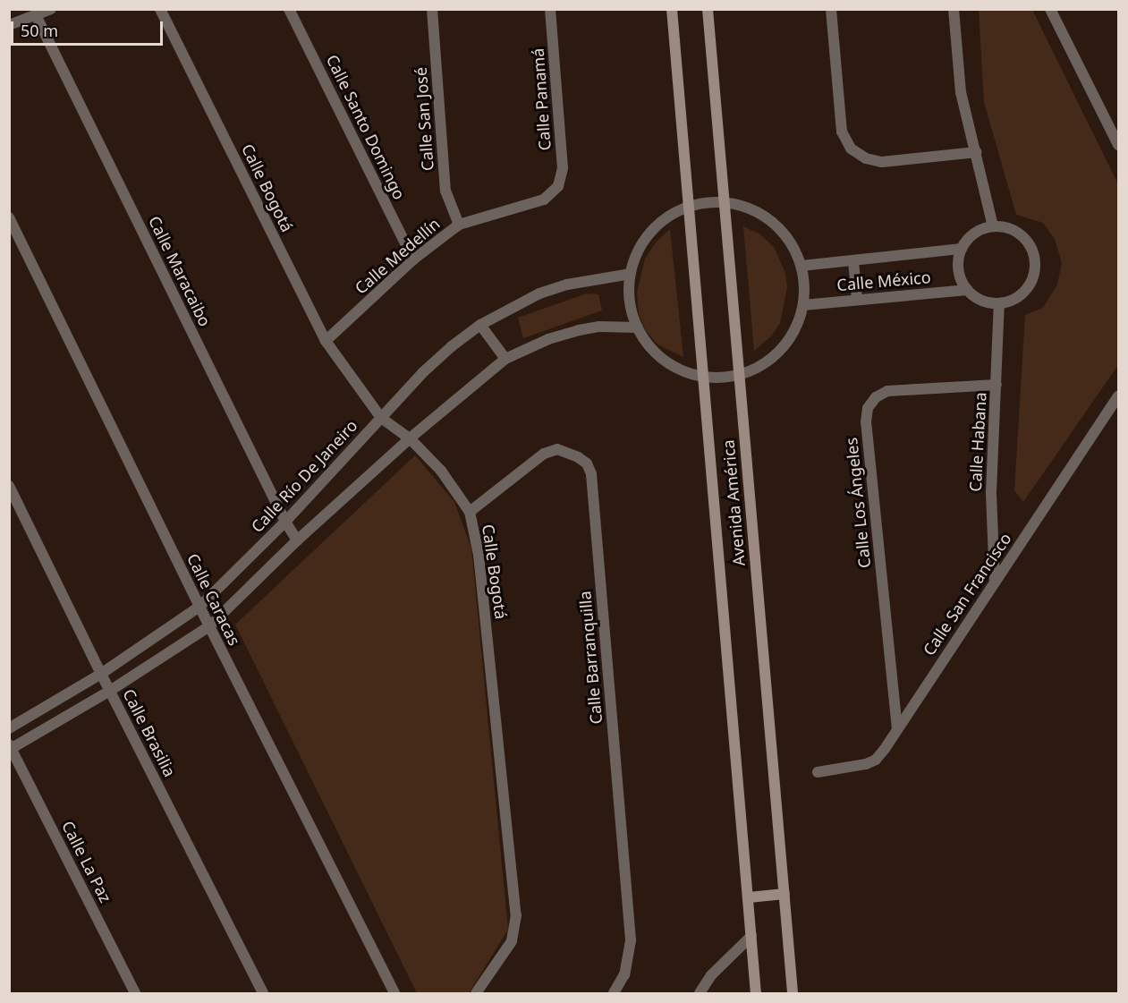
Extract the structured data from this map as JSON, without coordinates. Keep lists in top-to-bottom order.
{
  "streets": {
    "main road": ["Avenida América"],
    "street": [
      "Calle Panamá",
      "Calle San José",
      "Calle Santo Domingo",
      "Calle Bogotá",
      "Calle Medellín",
      "Calle Maracaibo",
      "Calle México",
      "Calle Habana",
      "Calle Río De Janeiro",
      "Calle Los Ángeles",
      "Calle San Francisco",
      "Calle Caracas",
      "Calle Barranquilla",
      "Calle Brasilia",
      "Calle La Paz"
    ]
  },
  "crossings": [
    ["Calle Panamá", "Calle Medellín"],
    ["Calle San José", "Calle Medellín"],
    ["Calle Santo Domingo", "Calle Medellín"],
    ["Calle Bogotá", "Calle Medellín"],
    ["Calle Bogotá", "Calle Río De Janeiro"],
    ["Calle Bogotá", "Calle Barranquilla"],
    ["Calle Maracaibo", "Calle Río De Janeiro"],
    ["Calle México", "Calle Habana"],
    ["Calle Habana", "Calle Los Ángeles"],
    ["Calle Habana", "Calle San Francisco"],
    ["Calle Río De Janeiro", "Calle Caracas"],
    ["Calle Río De Janeiro", "Calle Brasilia"],
    ["Calle Los Ángeles", "Calle San Francisco"]
  ],
  "scale_bar": "50 m"
}
